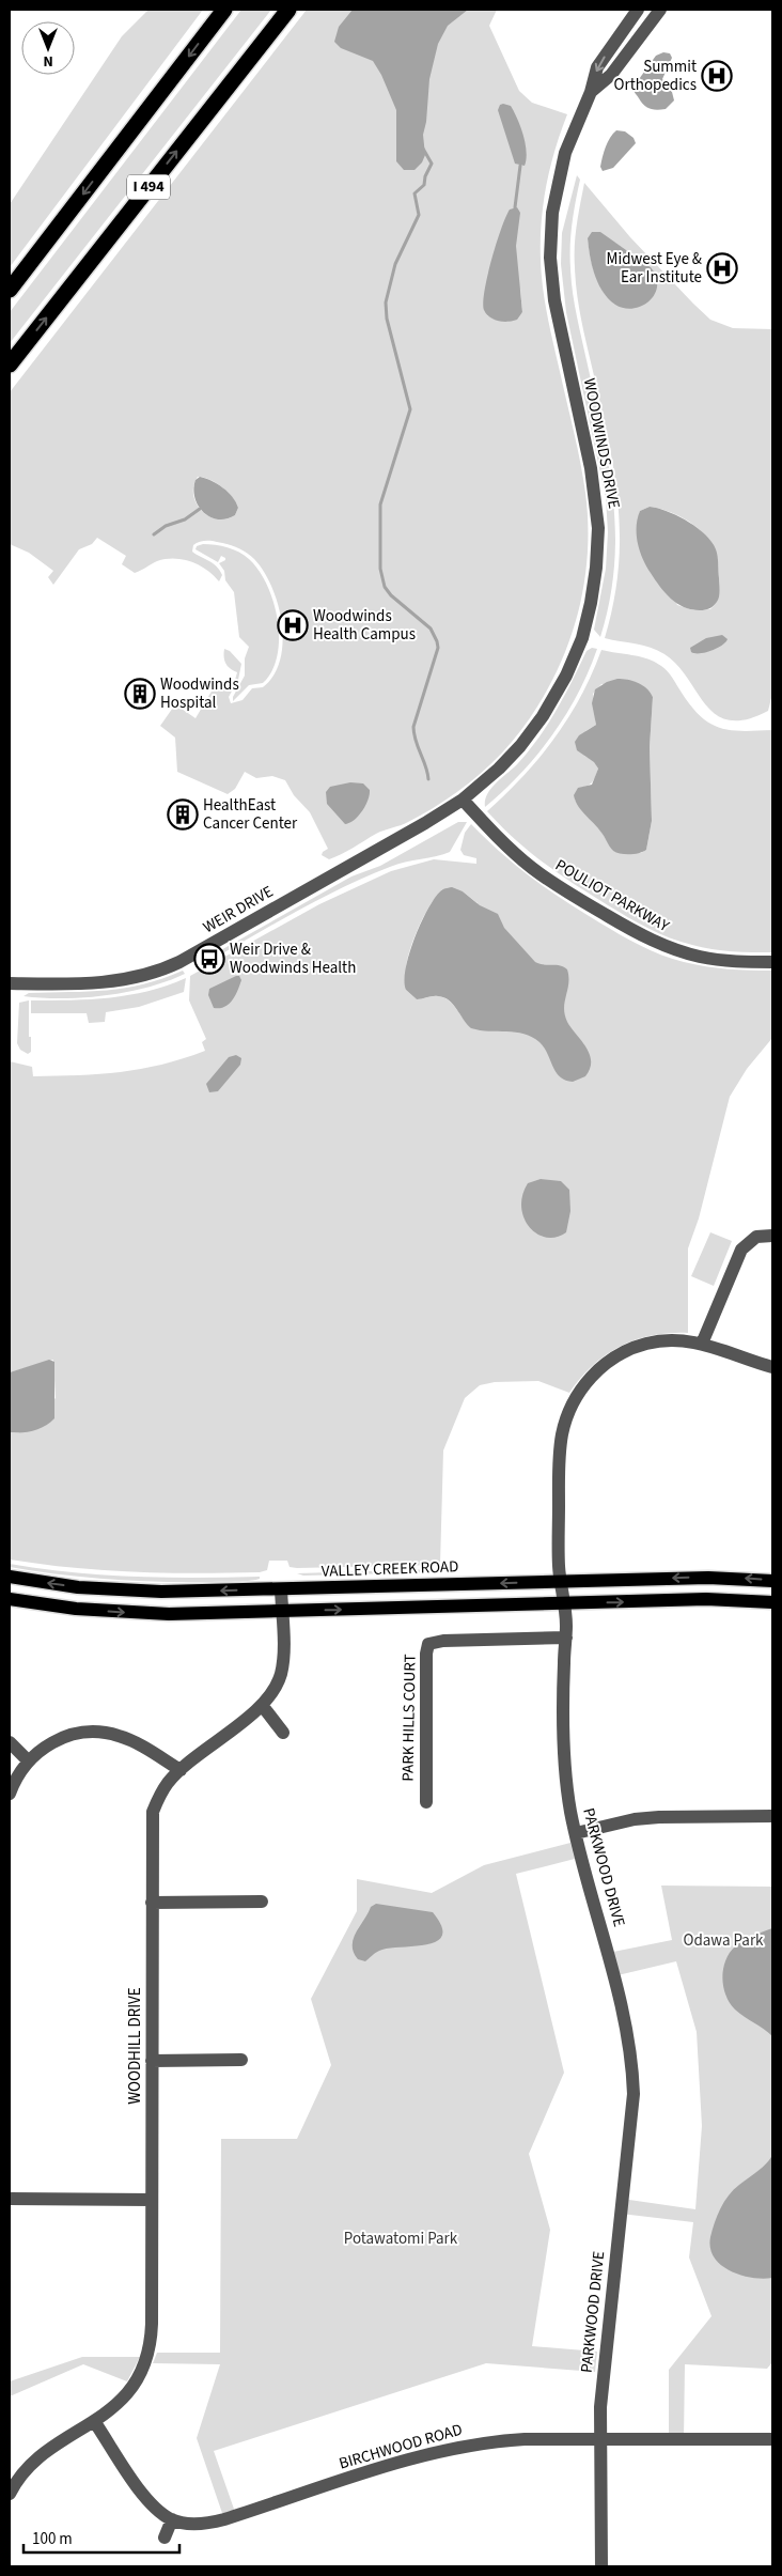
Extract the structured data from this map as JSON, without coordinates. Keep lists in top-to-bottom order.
{
  "streets": {
    "highway": ["I 494"],
    "main road": ["VALLEY CREEK ROAD"],
    "street": [
      "WOODWINDS DRIVE",
      "POULIOT PARKWAY",
      "WEIR DRIVE",
      "PARK HILLS COURT",
      "PARKWOOD DRIVE",
      "WOODHILL DRIVE",
      "BIRCHWOOD ROAD"
    ]
  },
  "crossings": [
    ["WOODWINDS DRIVE", "POULIOT PARKWAY"],
    ["WOODWINDS DRIVE", "WEIR DRIVE"],
    ["POULIOT PARKWAY", "WEIR DRIVE"],
    ["VALLEY CREEK ROAD", "PARKWOOD DRIVE"],
    ["VALLEY CREEK ROAD", "WOODHILL DRIVE"],
    ["PARK HILLS COURT", "PARKWOOD DRIVE"],
    ["PARKWOOD DRIVE", "BIRCHWOOD ROAD"]
  ],
  "parks": ["Odawa Park", "Potawatomi Park"],
  "places": {
    "hospital": ["Summit Orthopedics", "Midwest Eye & Ear Institute", "Woodwinds Health Campus"],
    "building": ["Woodwinds Hospital", "HealthEast Cancer Center"],
    "bus stop": ["Weir Drive & Woodwinds Health"]
  },
  "scale_bar": "100 m",
  "north": "bottom"
}
